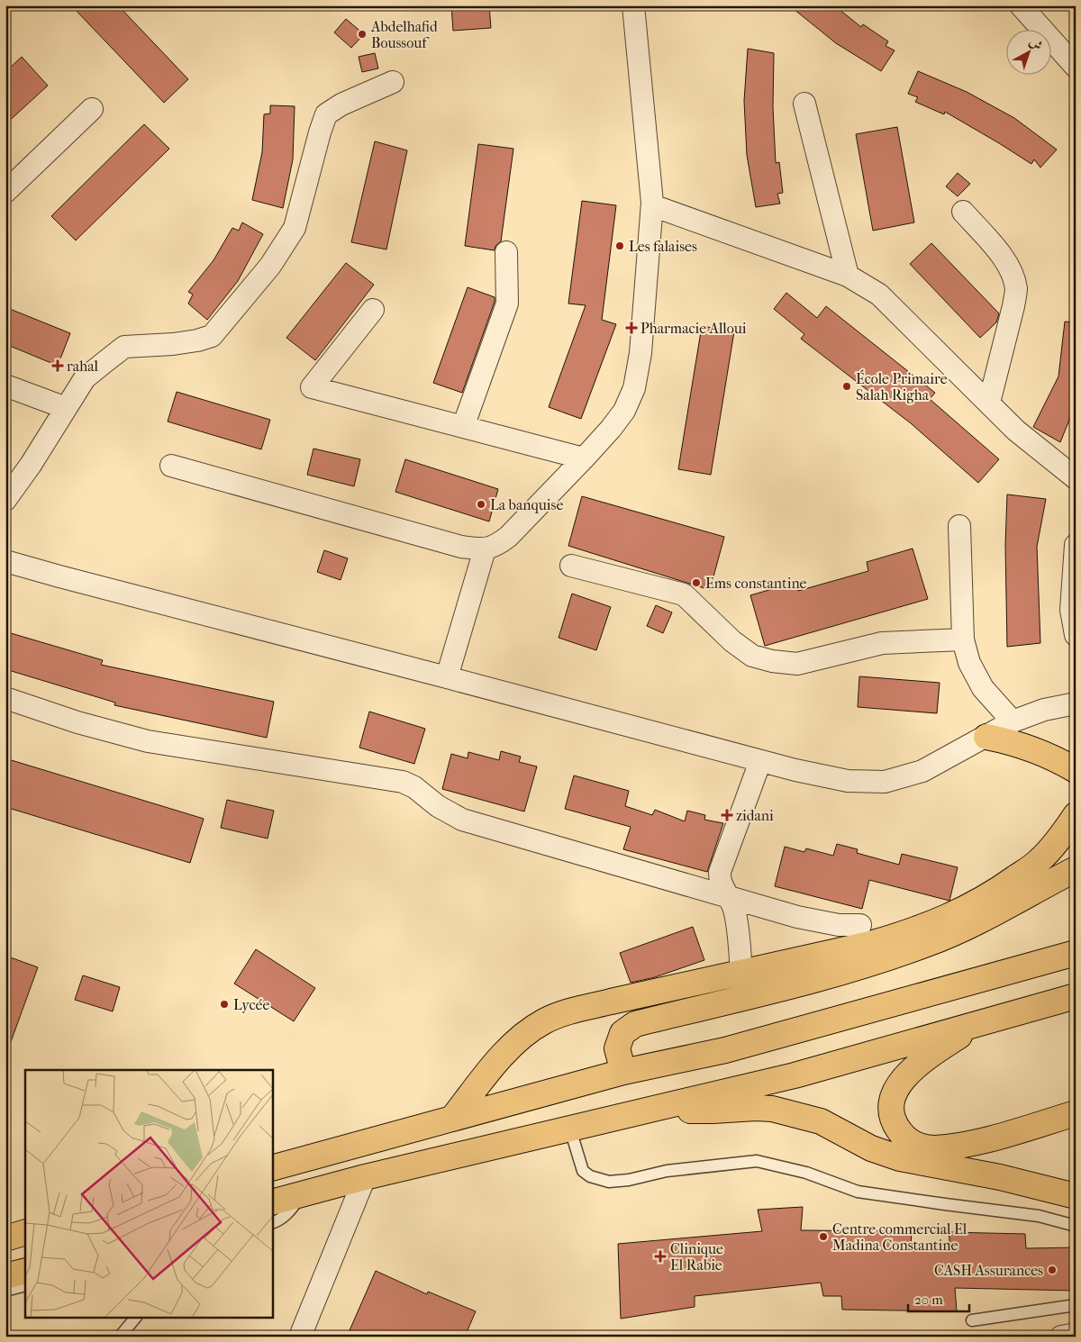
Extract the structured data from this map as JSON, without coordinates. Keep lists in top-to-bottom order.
{
  "places": {
    "other": [
      "Abdelhafid Boussouf",
      "Les falaises",
      "École Primaire Salah Righa",
      "La banquise",
      "Ems constantine",
      "Lycée",
      "Centre commercial El Madina Constantine",
      "CASH Assurances"
    ],
    "health": [
      "Pharmacie Alloui",
      "rahal",
      "zidani",
      "Clinique El Rabie"
    ]
  },
  "scale_bar": "20 m",
  "north": "top right"
}
